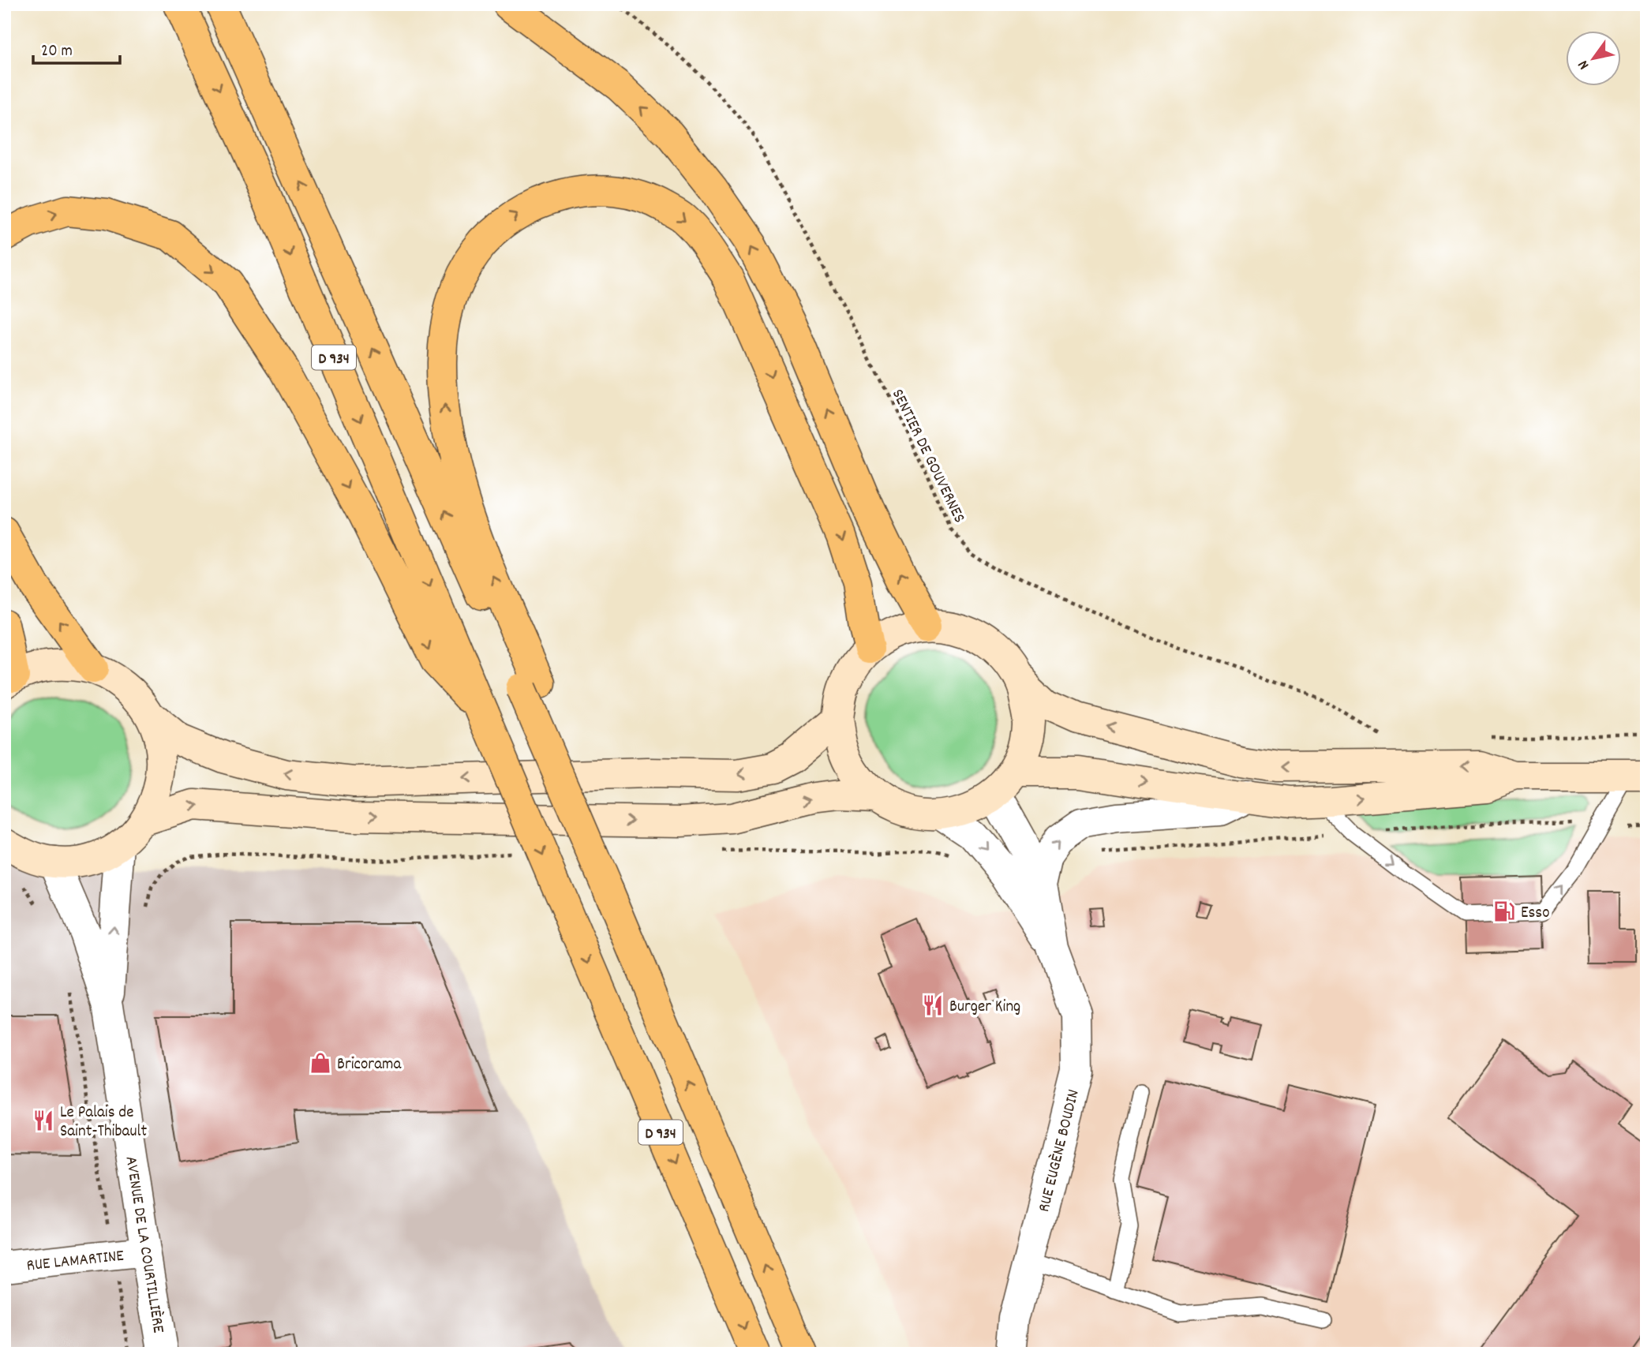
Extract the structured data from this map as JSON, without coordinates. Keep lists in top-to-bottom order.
{
  "streets": {
    "highway": ["D 934"],
    "street": ["RUE EUGÈNE BOUDIN", "AVENUE DE LA COURTILLIÈRE", "RUE LAMARTINE"],
    "path": ["SENTIER DE GOUVERNES"]
  },
  "crossings": [
    ["AVENUE DE LA COURTILLIÈRE", "RUE LAMARTINE"]
  ],
  "places": {
    "fuel station": ["Esso"],
    "restaurant": ["Burger King", "Le Palais de Saint-Thibault"],
    "shop": ["Bricorama"]
  },
  "scale_bar": "20 m",
  "north": "bottom left"
}
